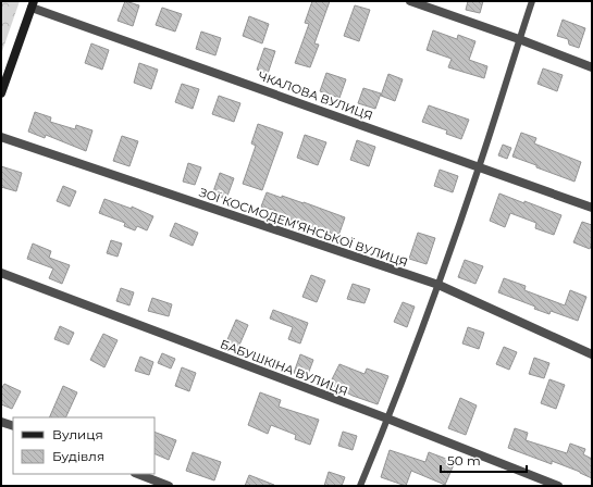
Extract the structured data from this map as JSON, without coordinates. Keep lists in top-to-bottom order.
{
  "streets": {
    "street": ["ЧКАЛОВА ВУЛИЦЯ", "ЗОЇ КОСМОДЕМ’ЯНСЬКОЇ ВУЛИЦЯ", "БАБУШКІНА ВУЛИЦЯ"]
  },
  "legend": ["Вулиця", "Будівля"],
  "scale_bar": "50 m"
}
